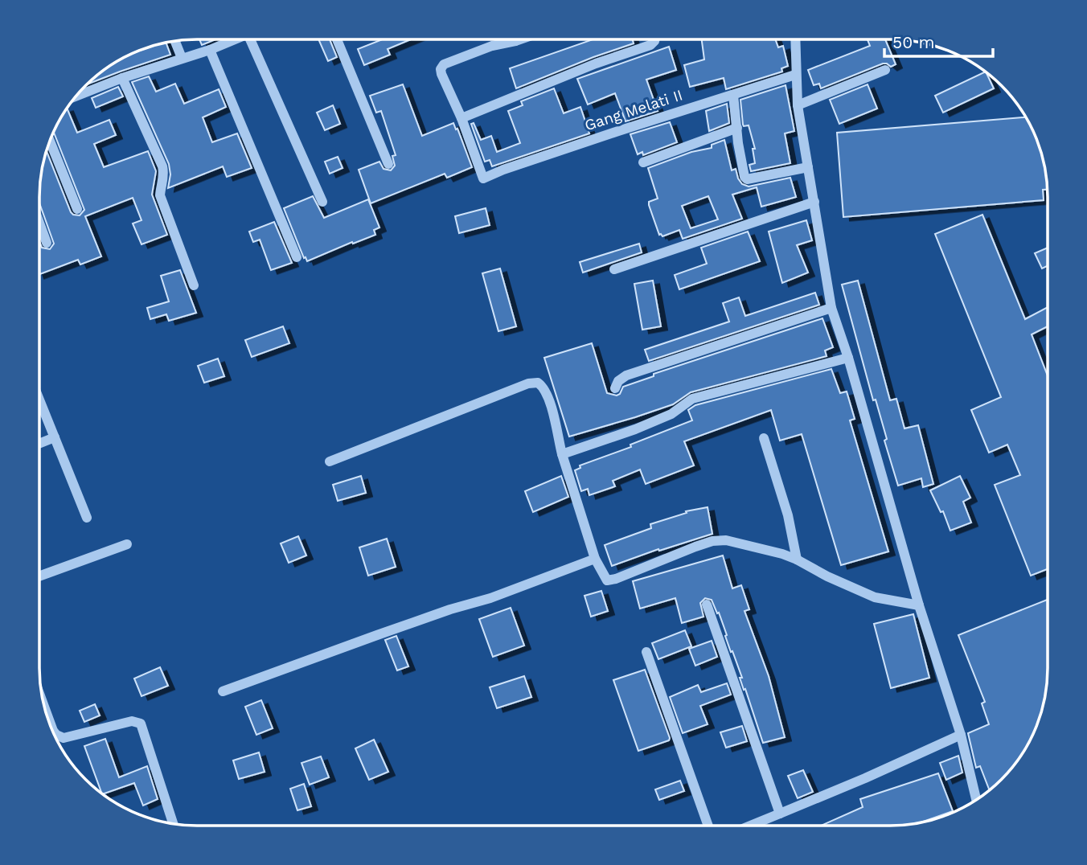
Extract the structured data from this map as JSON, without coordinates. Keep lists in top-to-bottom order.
{
  "streets": {
    "street": ["Gang Melati II"]
  },
  "scale_bar": "50 m"
}
